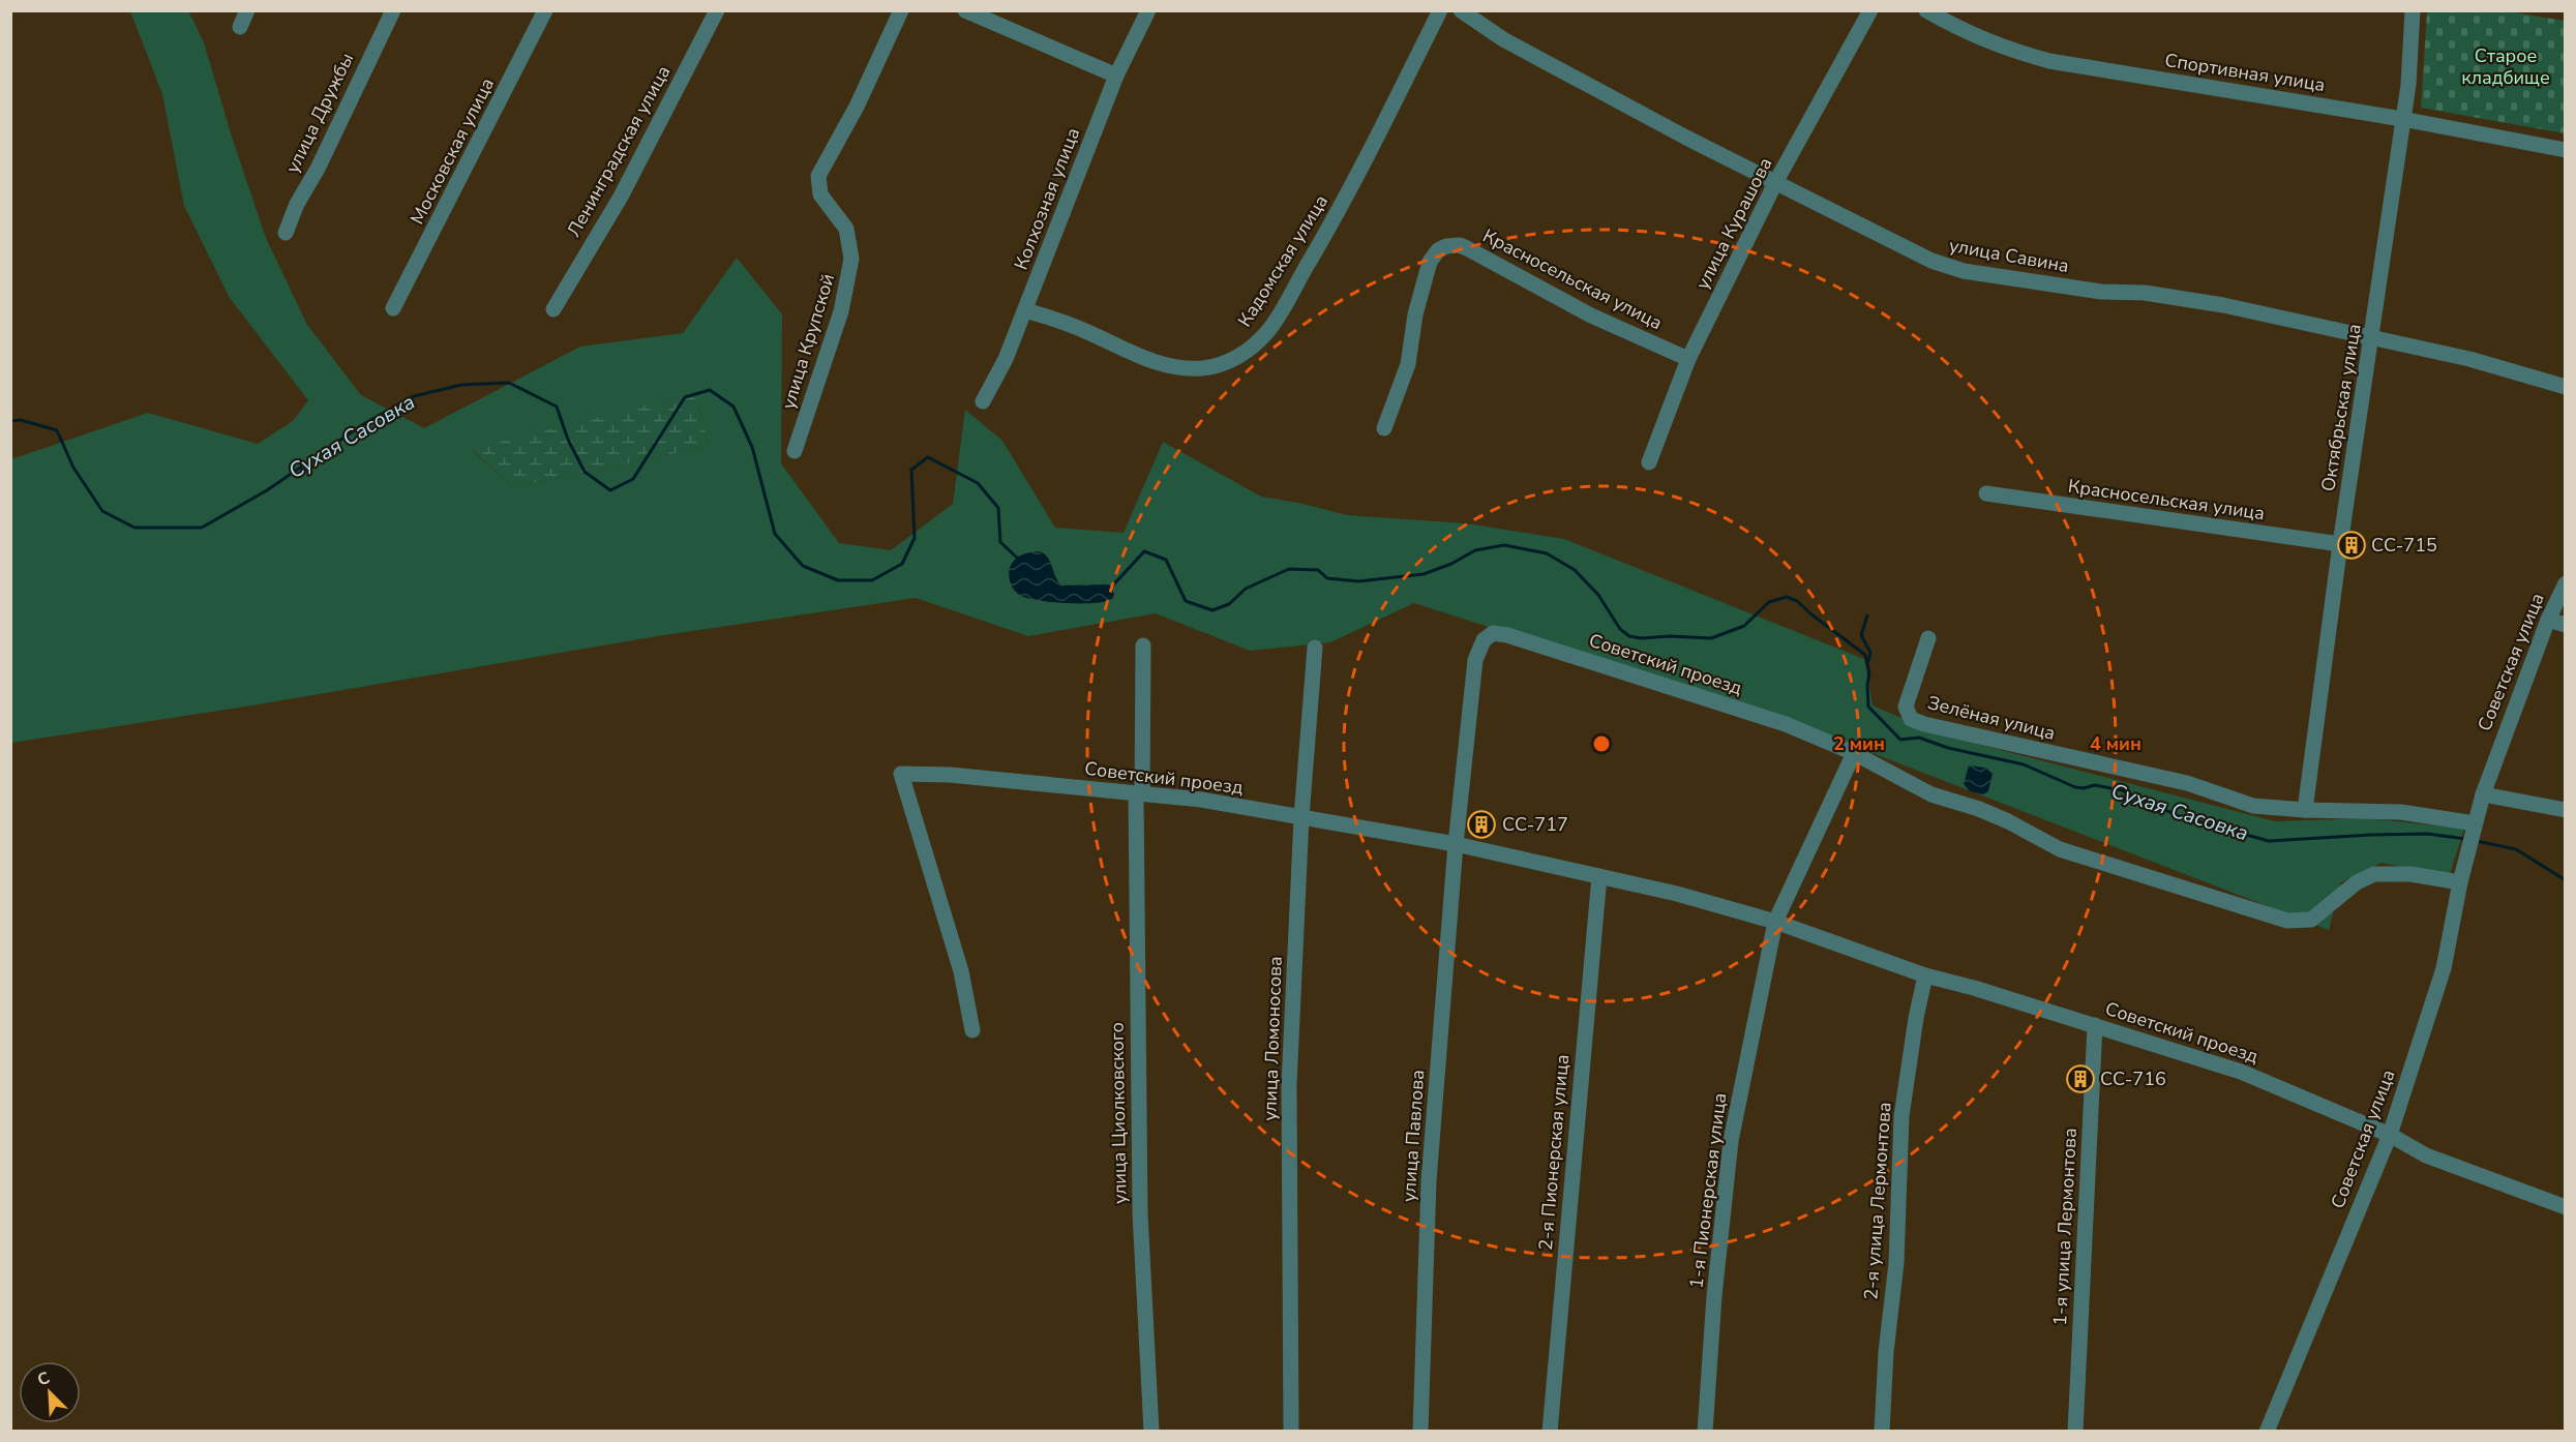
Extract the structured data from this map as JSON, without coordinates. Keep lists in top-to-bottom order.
{
  "streets": {
    "street": [
      "Спортивная улица",
      "улица Дружбы",
      "Московская улица",
      "Ленинградская улица",
      "Колхозная улица",
      "улица Курашова",
      "улица Савина",
      "Кадомская улица",
      "Красносельская улица",
      "улица Крупской",
      "Октябрьская улица",
      "Советская улица",
      "Советский проезд",
      "Зелёная улица",
      "улица Ломоносова",
      "улица Циолковского",
      "улица Павлова",
      "2-я Пионерская улица",
      "1-я Пионерская улица",
      "2-я улица Лермонтова",
      "1-я улица Лермонтова"
    ]
  },
  "crossings": [
    ["Спортивная улица", "Октябрьская улица"],
    ["Колхозная улица", "Кадомская улица"],
    ["улица Курашова", "улица Савина"],
    ["улица Курашова", "Красносельская улица"],
    ["улица Савина", "Октябрьская улица"],
    ["Красносельская улица", "Октябрьская улица"],
    ["Октябрьская улица", "Зелёная улица"],
    ["Советская улица", "Советский проезд"],
    ["Советская улица", "Зелёная улица"],
    ["Советский проезд", "улица Ломоносова"],
    ["Советский проезд", "улица Циолковского"],
    ["Советский проезд", "улица Павлова"],
    ["Советский проезд", "2-я Пионерская улица"],
    ["Советский проезд", "1-я Пионерская улица"],
    ["Советский проезд", "2-я улица Лермонтова"],
    ["Советский проезд", "1-я улица Лермонтова"]
  ],
  "water": ["Сухая Сасовка"],
  "parks": ["Старое кладбище"],
  "places": {
    "building": ["СС-715", "СС-717", "СС-716"]
  },
  "north": "top left",
  "rings": ["2 мин", "4 мин"]
}
